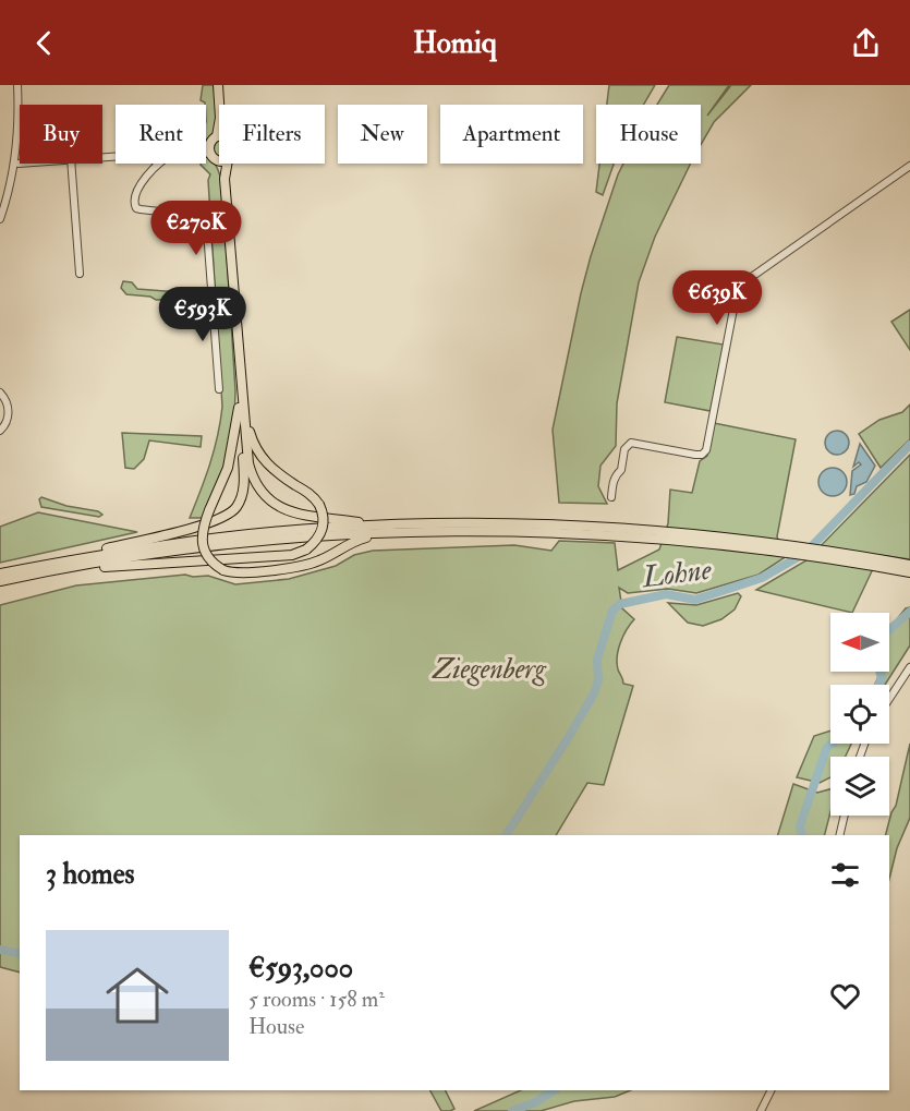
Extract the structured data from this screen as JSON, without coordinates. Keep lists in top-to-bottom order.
{
  "water": ["Lohne"],
  "parks": ["Ziegenberg"],
  "north": "left",
  "page": {
    "header": "Homiq",
    "chip": [
      "Buy",
      "Rent",
      "Filters",
      "New",
      "Apartment",
      "House"
    ],
    "price": ["€270K", "€639K", "€593K"],
    "heading": "3 homes",
    "list": [
      {
        "name": "€593,000",
        "note": "5 rooms · 158 m² · House"
      }
    ]
  }
}
